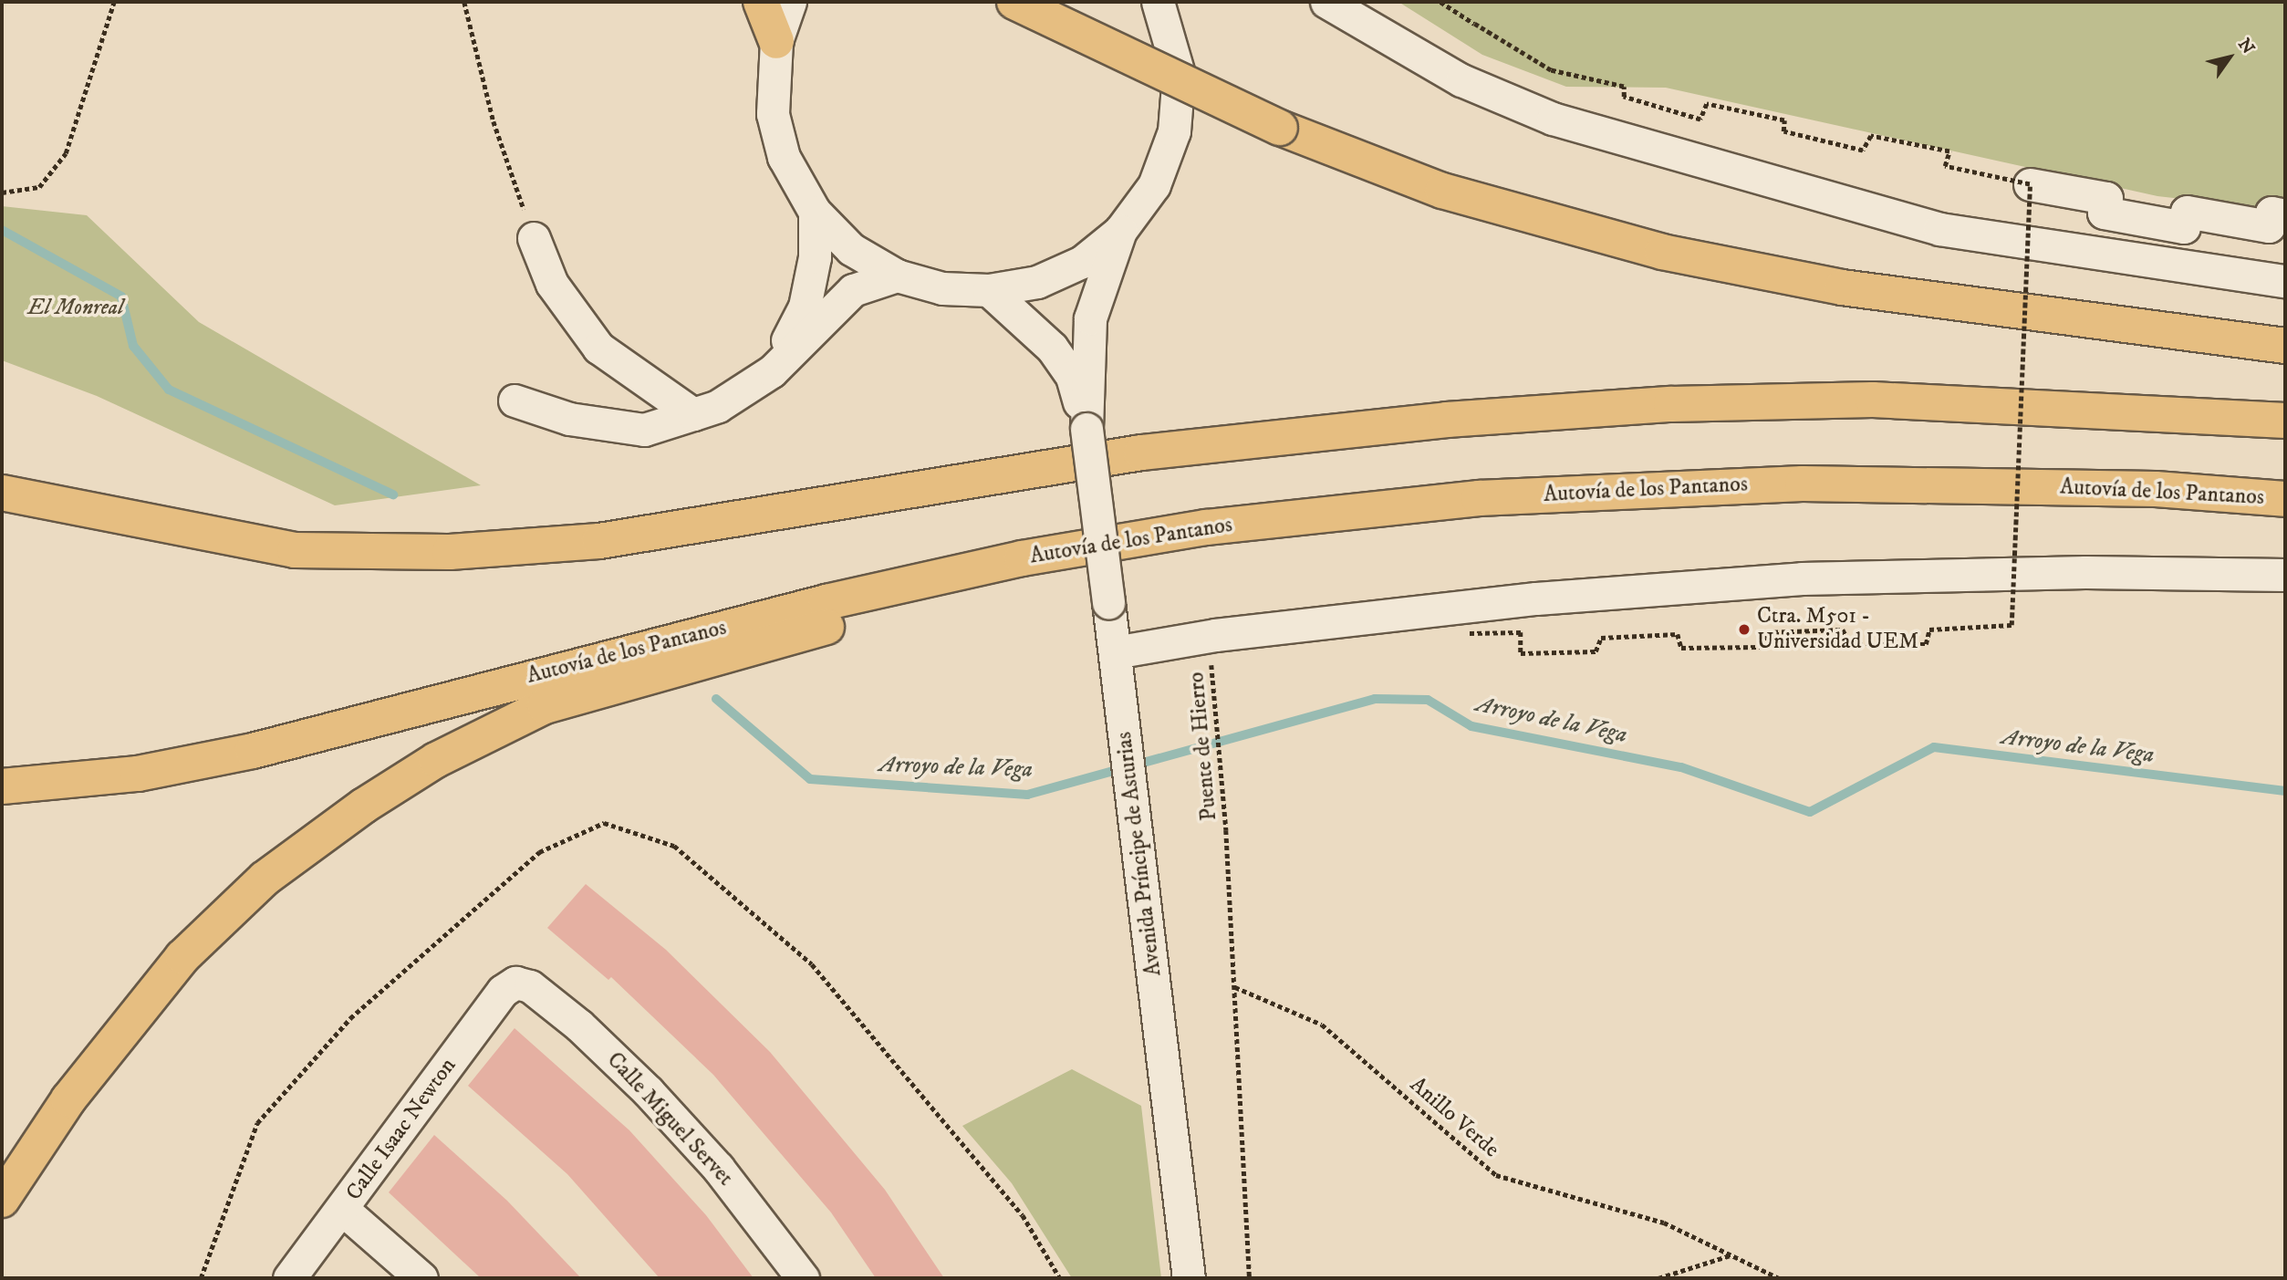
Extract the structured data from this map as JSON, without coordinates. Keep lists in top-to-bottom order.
{
  "streets": {
    "main road": ["Autovía de los Pantanos"],
    "street": ["Avenida Príncipe de Asturias", "Calle Miguel Servet", "Calle Isaac Newton"],
    "path": ["Puente de Hierro", "Anillo Verde"]
  },
  "crossings": [
    ["Puente de Hierro", "Anillo Verde"],
    ["Calle Miguel Servet", "Calle Isaac Newton"]
  ],
  "water": ["Arroyo de la Vega"],
  "parks": ["El Monreal"],
  "places": ["Ctra. M501 - Universidad UEM"],
  "north": "top right"
}
